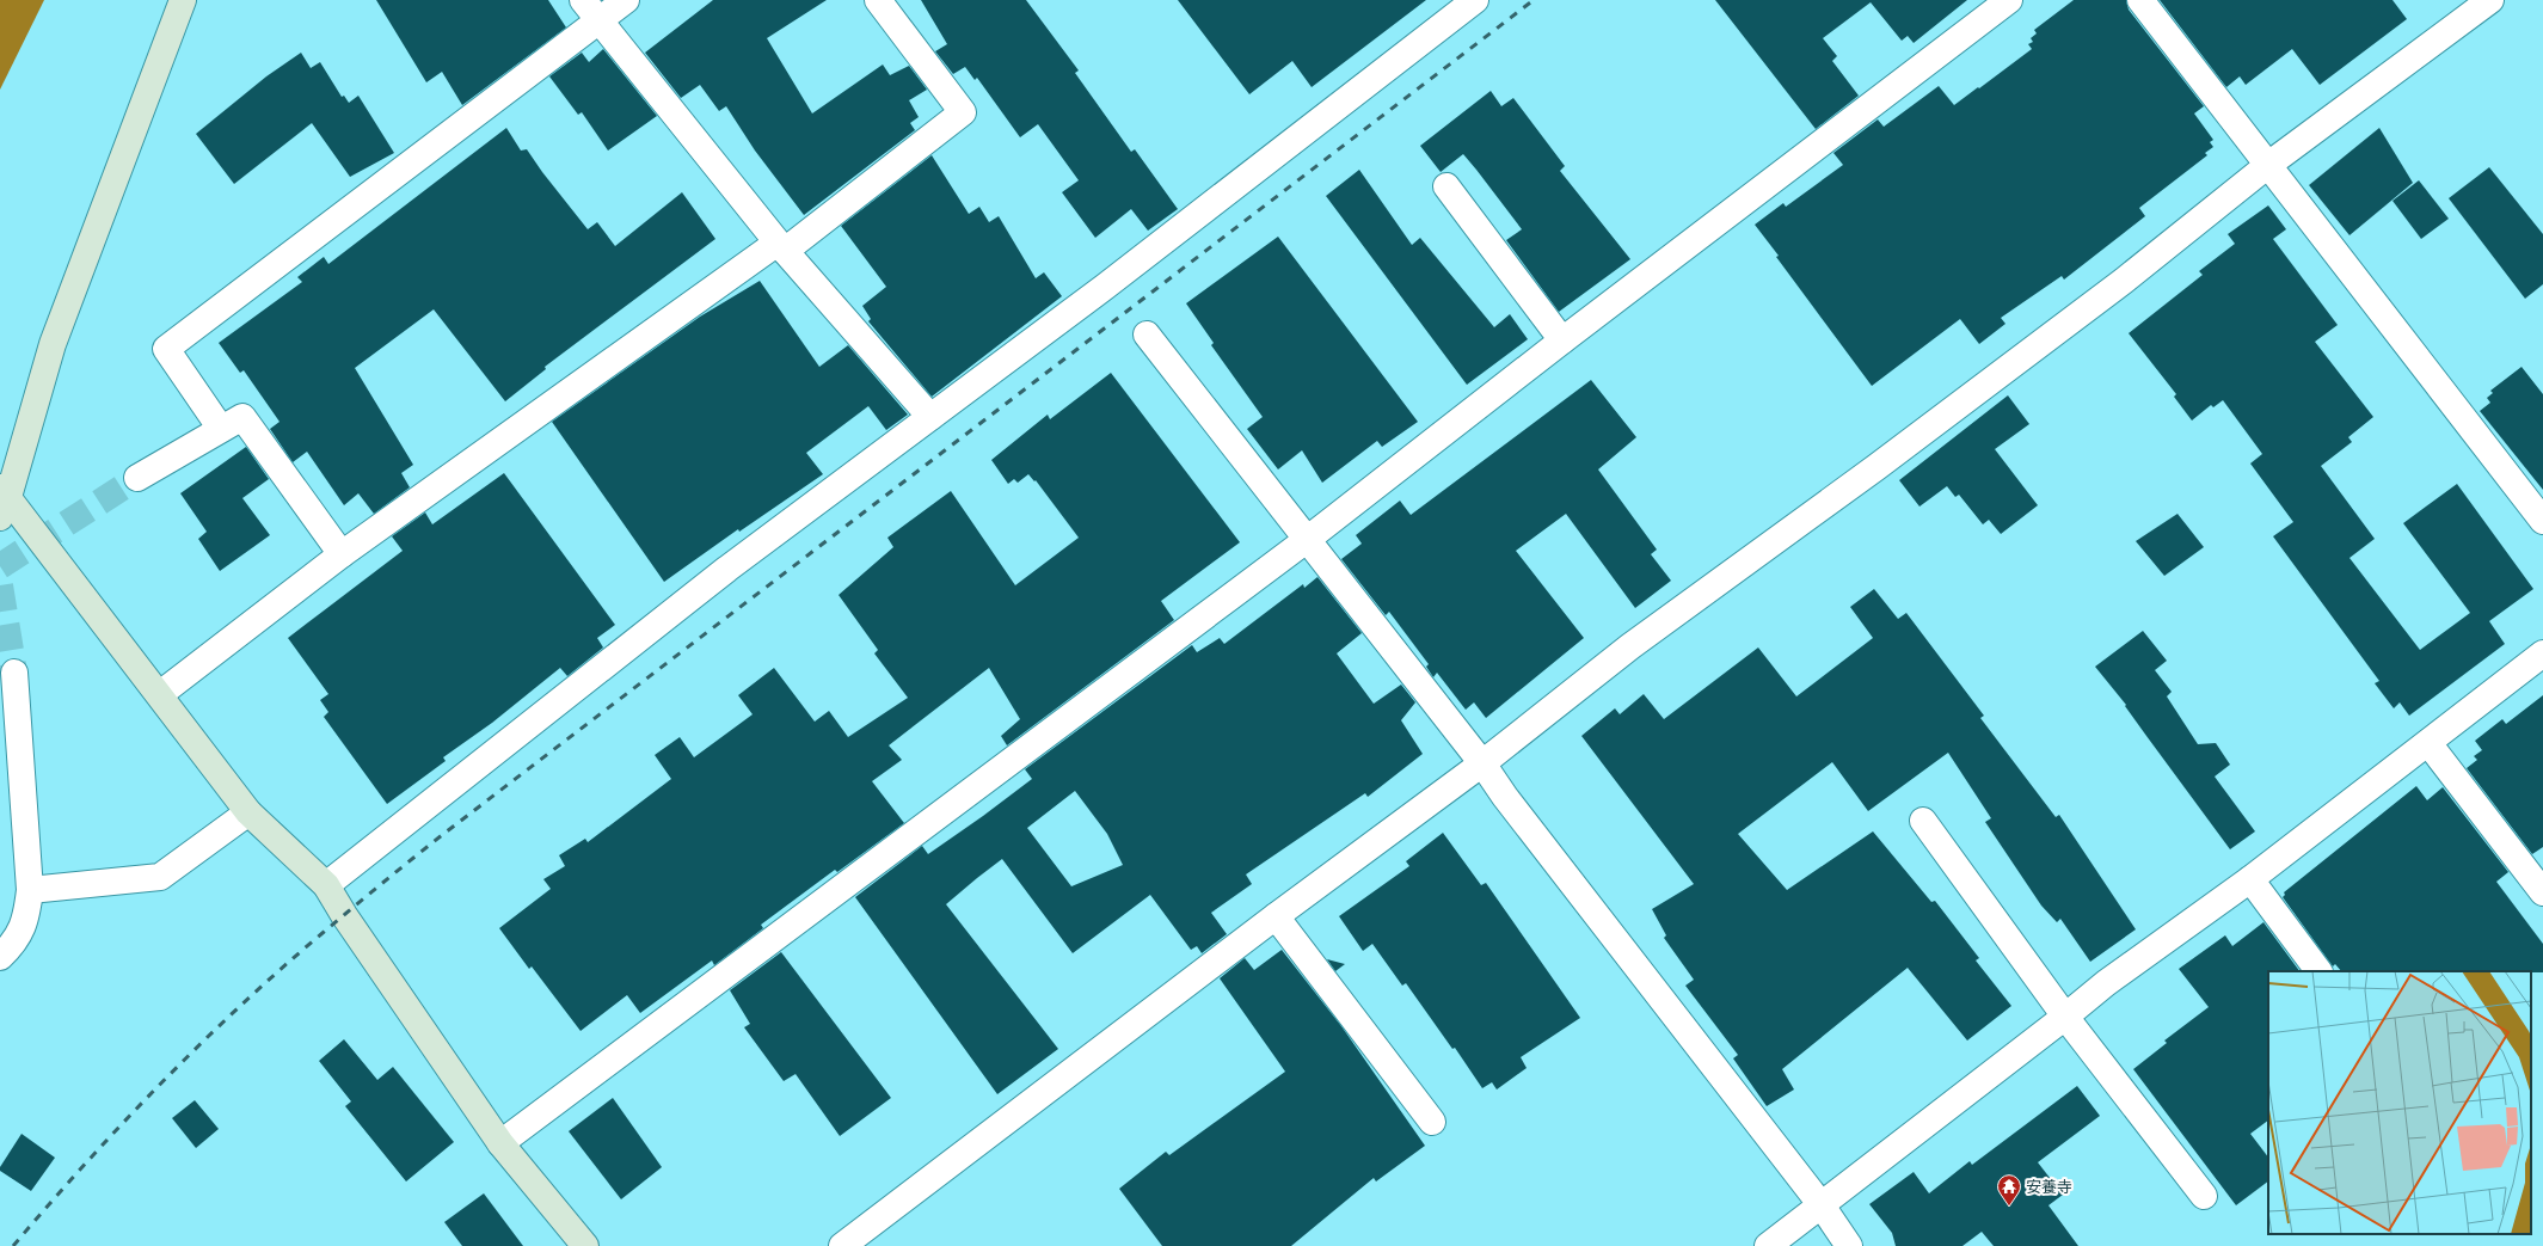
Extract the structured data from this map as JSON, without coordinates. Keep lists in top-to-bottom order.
{
  "places": {
    "temple": ["安養寺"]
  }
}
